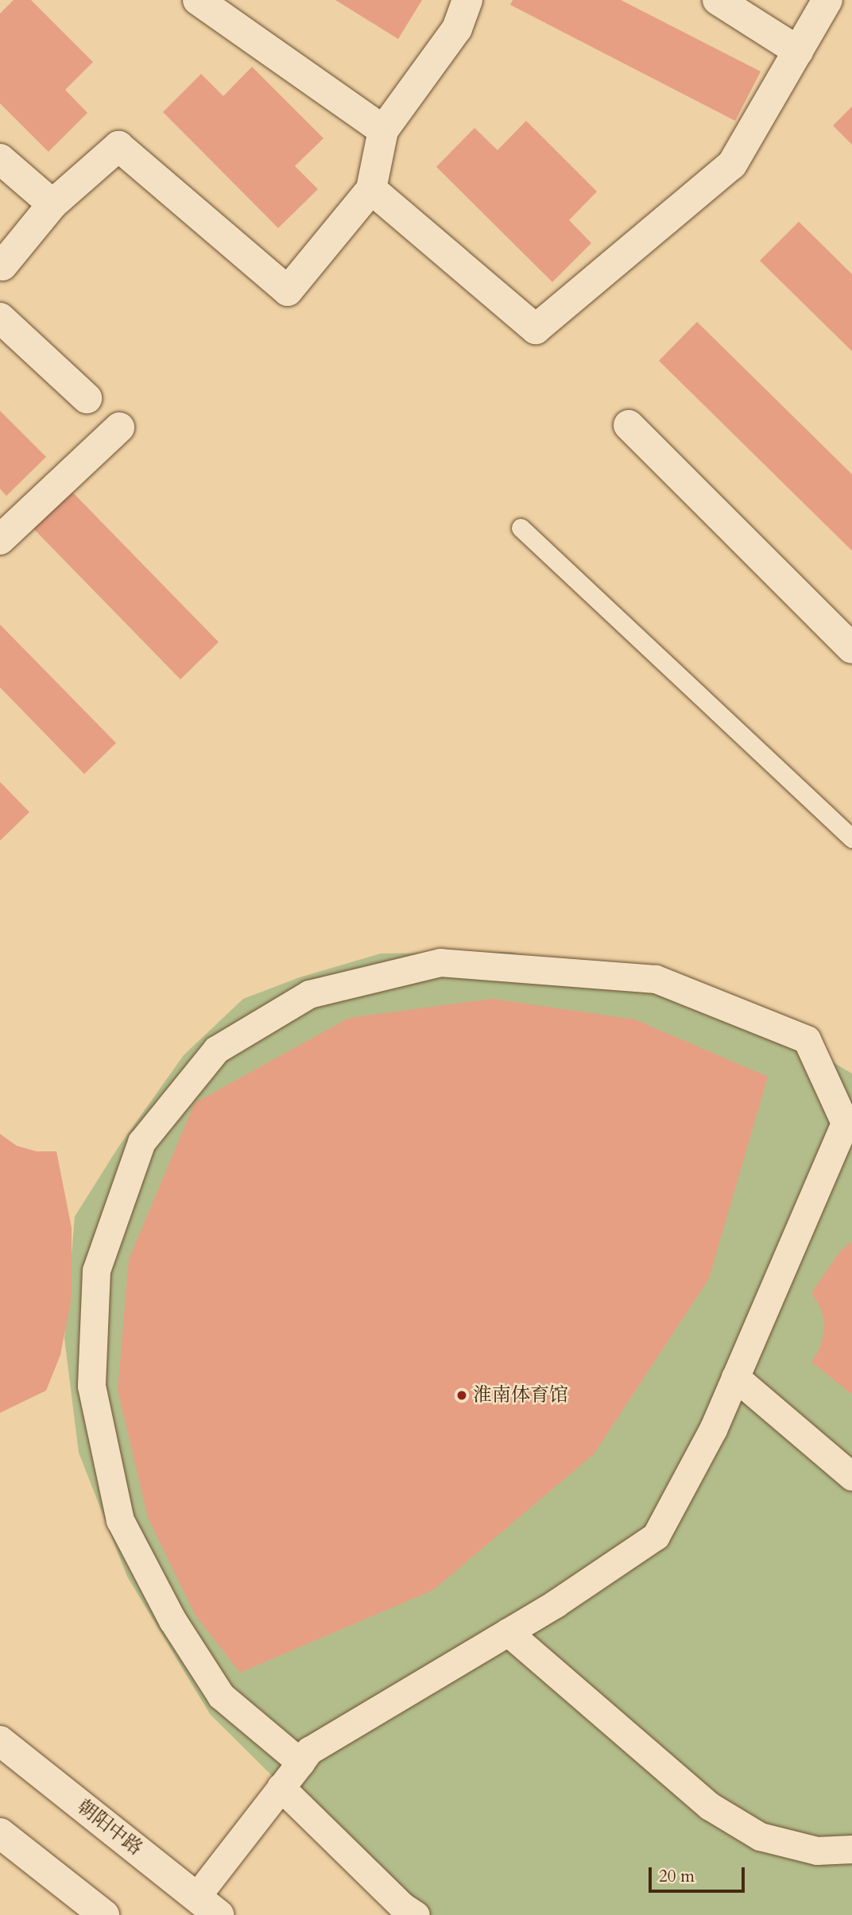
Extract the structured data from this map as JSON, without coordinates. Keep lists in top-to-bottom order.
{
  "streets": {
    "street": ["朝阳中路"]
  },
  "places": ["淮南体育馆"],
  "scale_bar": "20 m"
}
